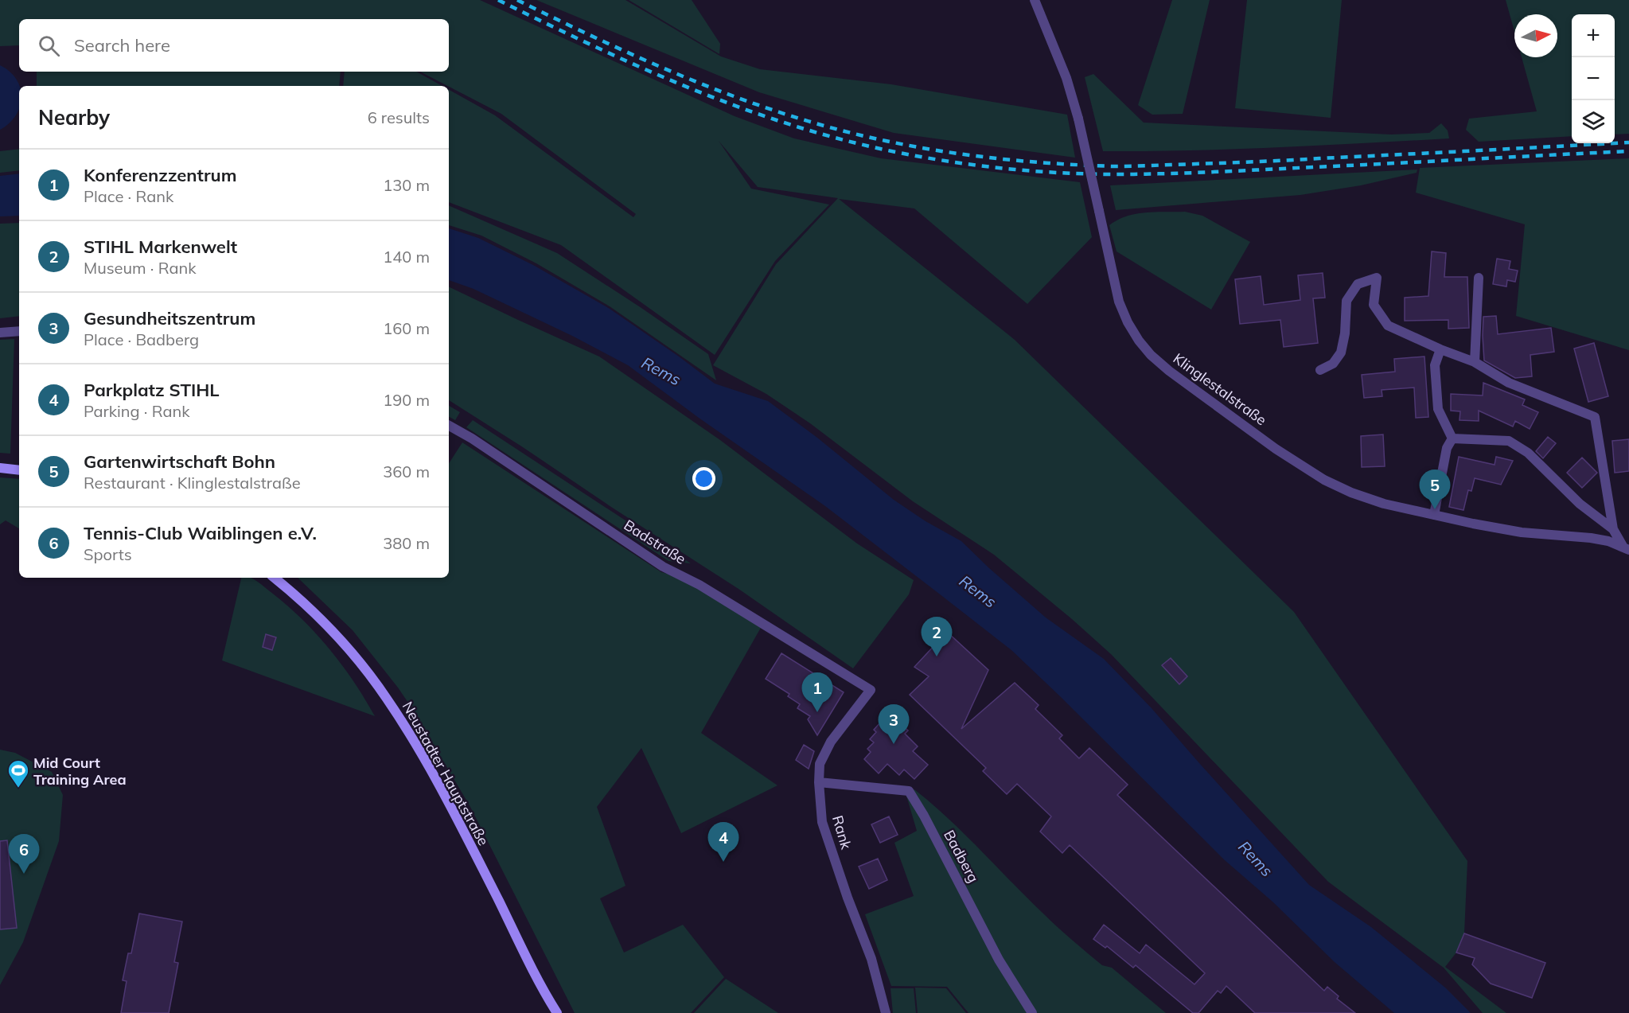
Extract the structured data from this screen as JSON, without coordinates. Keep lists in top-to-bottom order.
{
  "streets": {
    "street": [
      "Klinglestalstraße",
      "Badstraße",
      "Neustadter Hauptstraße",
      "Rank",
      "Badberg"
    ]
  },
  "crossings": [
    ["Badstraße", "Rank"],
    ["Rank", "Badberg"]
  ],
  "water": ["Rems"],
  "places": {
    "sports": ["Mid Court Training Area"]
  },
  "north": "right",
  "page": {
    "map_buttons": ["+", "−"],
    "search": "Search here",
    "heading": ["Nearby", "6 results"],
    "list": [
      {
        "mark": "1",
        "name": "Konferenzzentrum",
        "note": "Place · Rank",
        "value": "130 m"
      },
      {
        "mark": "2",
        "name": "STIHL Markenwelt",
        "note": "Museum · Rank",
        "value": "140 m"
      },
      {
        "mark": "3",
        "name": "Gesundheitszentrum",
        "note": "Place · Badberg",
        "value": "160 m"
      },
      {
        "mark": "4",
        "name": "Parkplatz STIHL",
        "note": "Parking · Rank",
        "value": "190 m"
      },
      {
        "mark": "5",
        "name": "Gartenwirtschaft Bohn",
        "note": "Restaurant · Klinglestalstraße",
        "value": "360 m"
      },
      {
        "mark": "6",
        "name": "Tennis-Club Waiblingen e.V.",
        "note": "Sports",
        "value": "380 m"
      }
    ],
    "pins": [
      "5",
      "2",
      "1",
      "3",
      "4",
      "6"
    ]
  }
}
